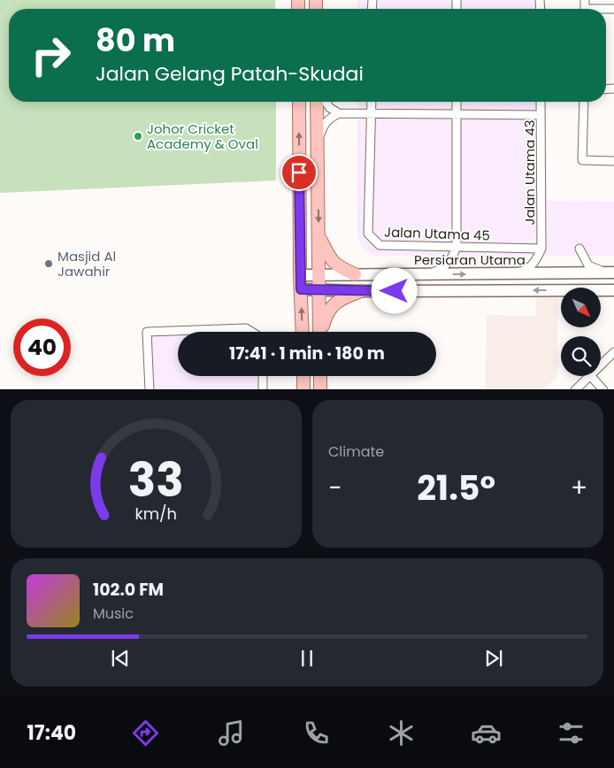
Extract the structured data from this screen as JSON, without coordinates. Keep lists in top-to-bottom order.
{
  "streets": {
    "street": ["Jalan Utama 43", "Jalan Utama 45", "Persiaran Utama"]
  },
  "crossings": [
    ["Jalan Utama 43", "Jalan Utama 45"]
  ],
  "places": ["Johor Cricket Academy & Oval", "Masjid Al Jawahir"],
  "north": "bottom right",
  "page": {
    "turn": ["80 m", "Jalan Gelang Patah-Skudai"],
    "limit": "40",
    "trip": "17:41 · 1 min · 180 m",
    "tile": "Climate",
    "heat": ["−", "21.5°", "+"],
    "song": ["102.0 FM", "Music"],
    "tabs": "17:40",
    "gauge": ["33", "km/h"]
  }
}
